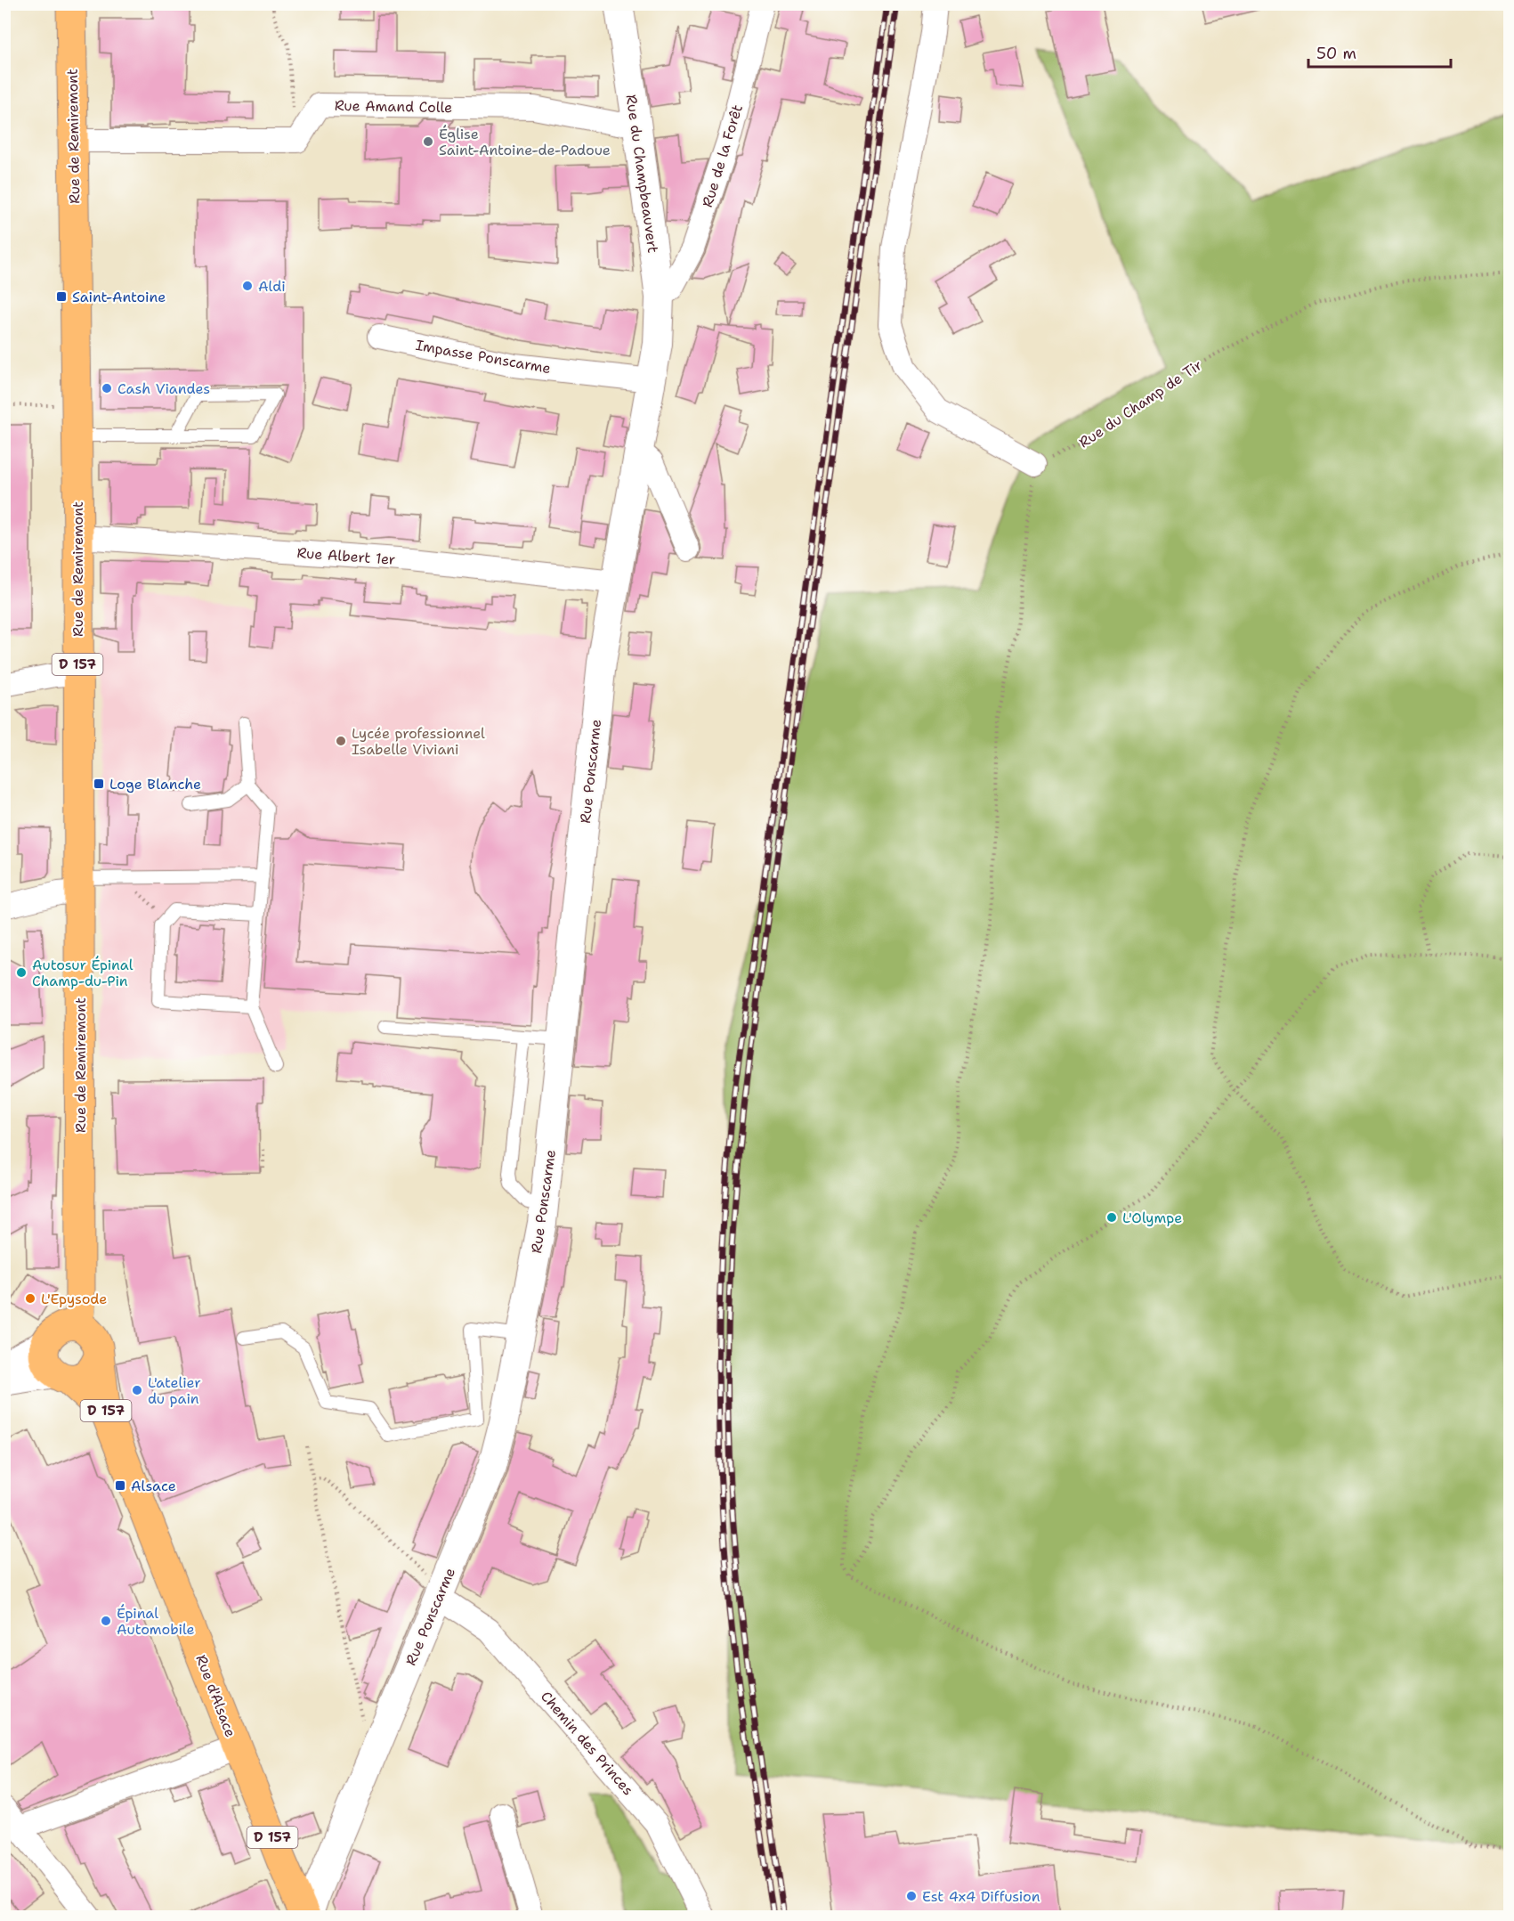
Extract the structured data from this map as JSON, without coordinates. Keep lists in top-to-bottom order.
{
  "streets": {
    "main road": ["Rue de Remiremont", "D 157", "Rue d'Alsace"],
    "street": [
      "Rue Amand Colle",
      "Rue de la Forêt",
      "Rue du Champbeauvert",
      "Impasse Ponscarme",
      "Rue Albert 1er",
      "Rue Ponscarme",
      "Chemin des Princes"
    ],
    "path": ["Rue du Champ de Tir"]
  },
  "crossings": [
    ["Rue Amand Colle", "Rue du Champbeauvert"],
    ["Rue de Remiremont", "Rue Albert 1er"],
    ["Rue de Remiremont", "Rue d'Alsace"],
    ["Rue de la Forêt", "Rue du Champbeauvert"],
    ["Rue du Champbeauvert", "Rue Ponscarme"],
    ["Impasse Ponscarme", "Rue Ponscarme"],
    ["Rue Albert 1er", "Rue Ponscarme"],
    ["Rue Ponscarme", "Rue d'Alsace"],
    ["Rue Ponscarme", "Chemin des Princes"]
  ],
  "places": {
    "other": [
      "Église Saint-Antoine-de-Padoue",
      "Aldi",
      "Cash Viandes",
      "Lycée professionnel Isabelle Viviani",
      "Autosur Épinal Champ-du-Pin",
      "L'Olympe",
      "L'Epysode",
      "L'atelier du pain",
      "Épinal Automobile",
      "Est 4x4 Diffusion"
    ],
    "transit": ["Saint-Antoine", "Loge Blanche", "Alsace"]
  },
  "scale_bar": "50 m"
}
